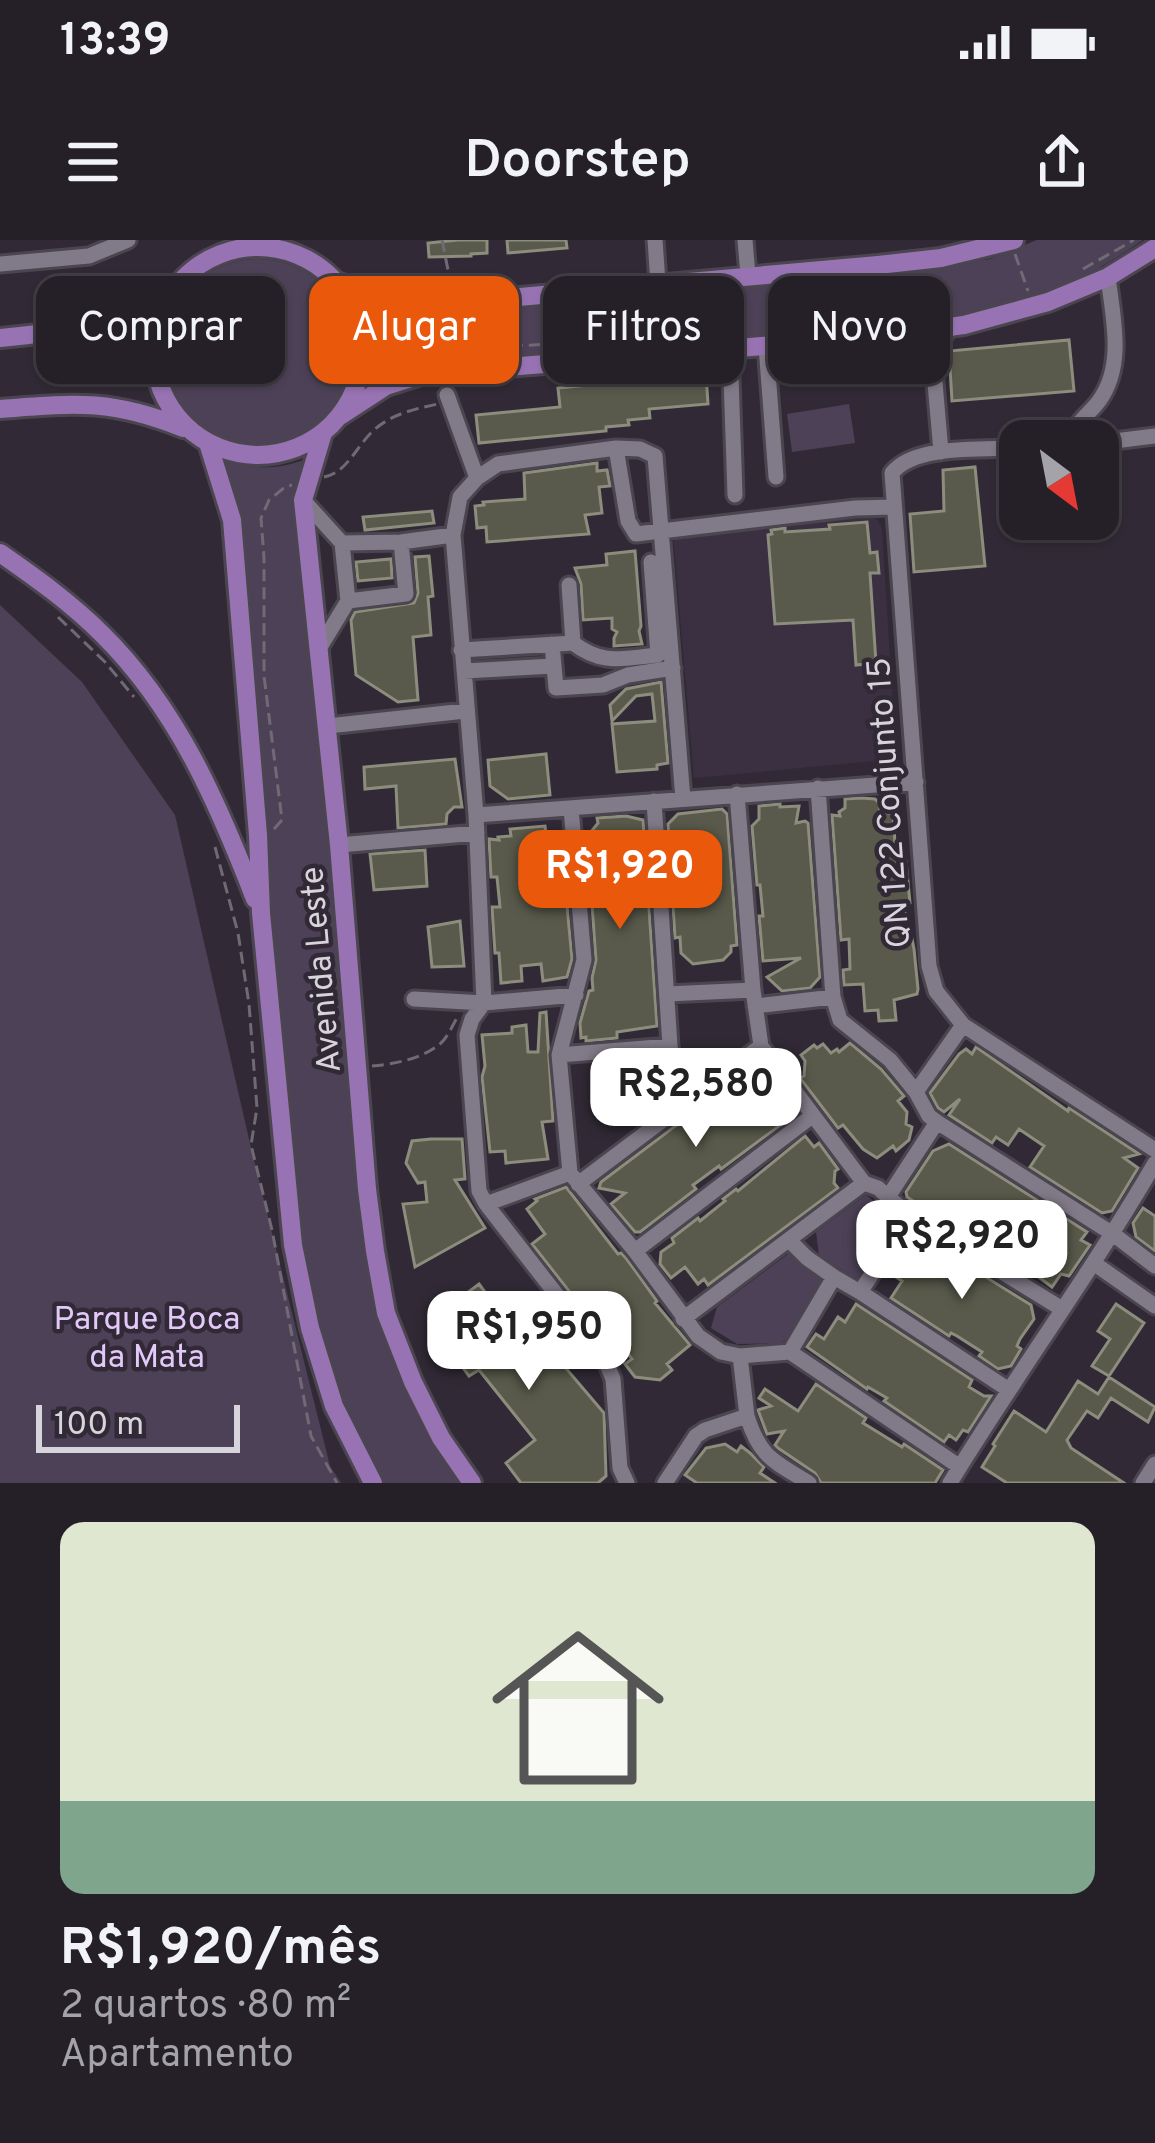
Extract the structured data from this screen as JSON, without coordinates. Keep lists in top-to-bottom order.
{
  "streets": {
    "main road": ["Avenida Leste"],
    "street": ["QN 122 Conjunto 15"]
  },
  "parks": ["Parque Boca da Mata"],
  "scale_bar": "100 m",
  "north": "bottom right",
  "page": {
    "status": "13:39",
    "header": "Doorstep",
    "chip": [
      "Comprar",
      "Alugar",
      "Filtros",
      "Novo"
    ],
    "price": [
      "R$1,920",
      "R$2,580",
      "R$2,920",
      "R$1,950"
    ],
    "scale": "100 m",
    "list": [
      {
        "name": "R$1,920/mês",
        "note": "2 quartos · 80 m² · Apartamento"
      }
    ]
  }
}
